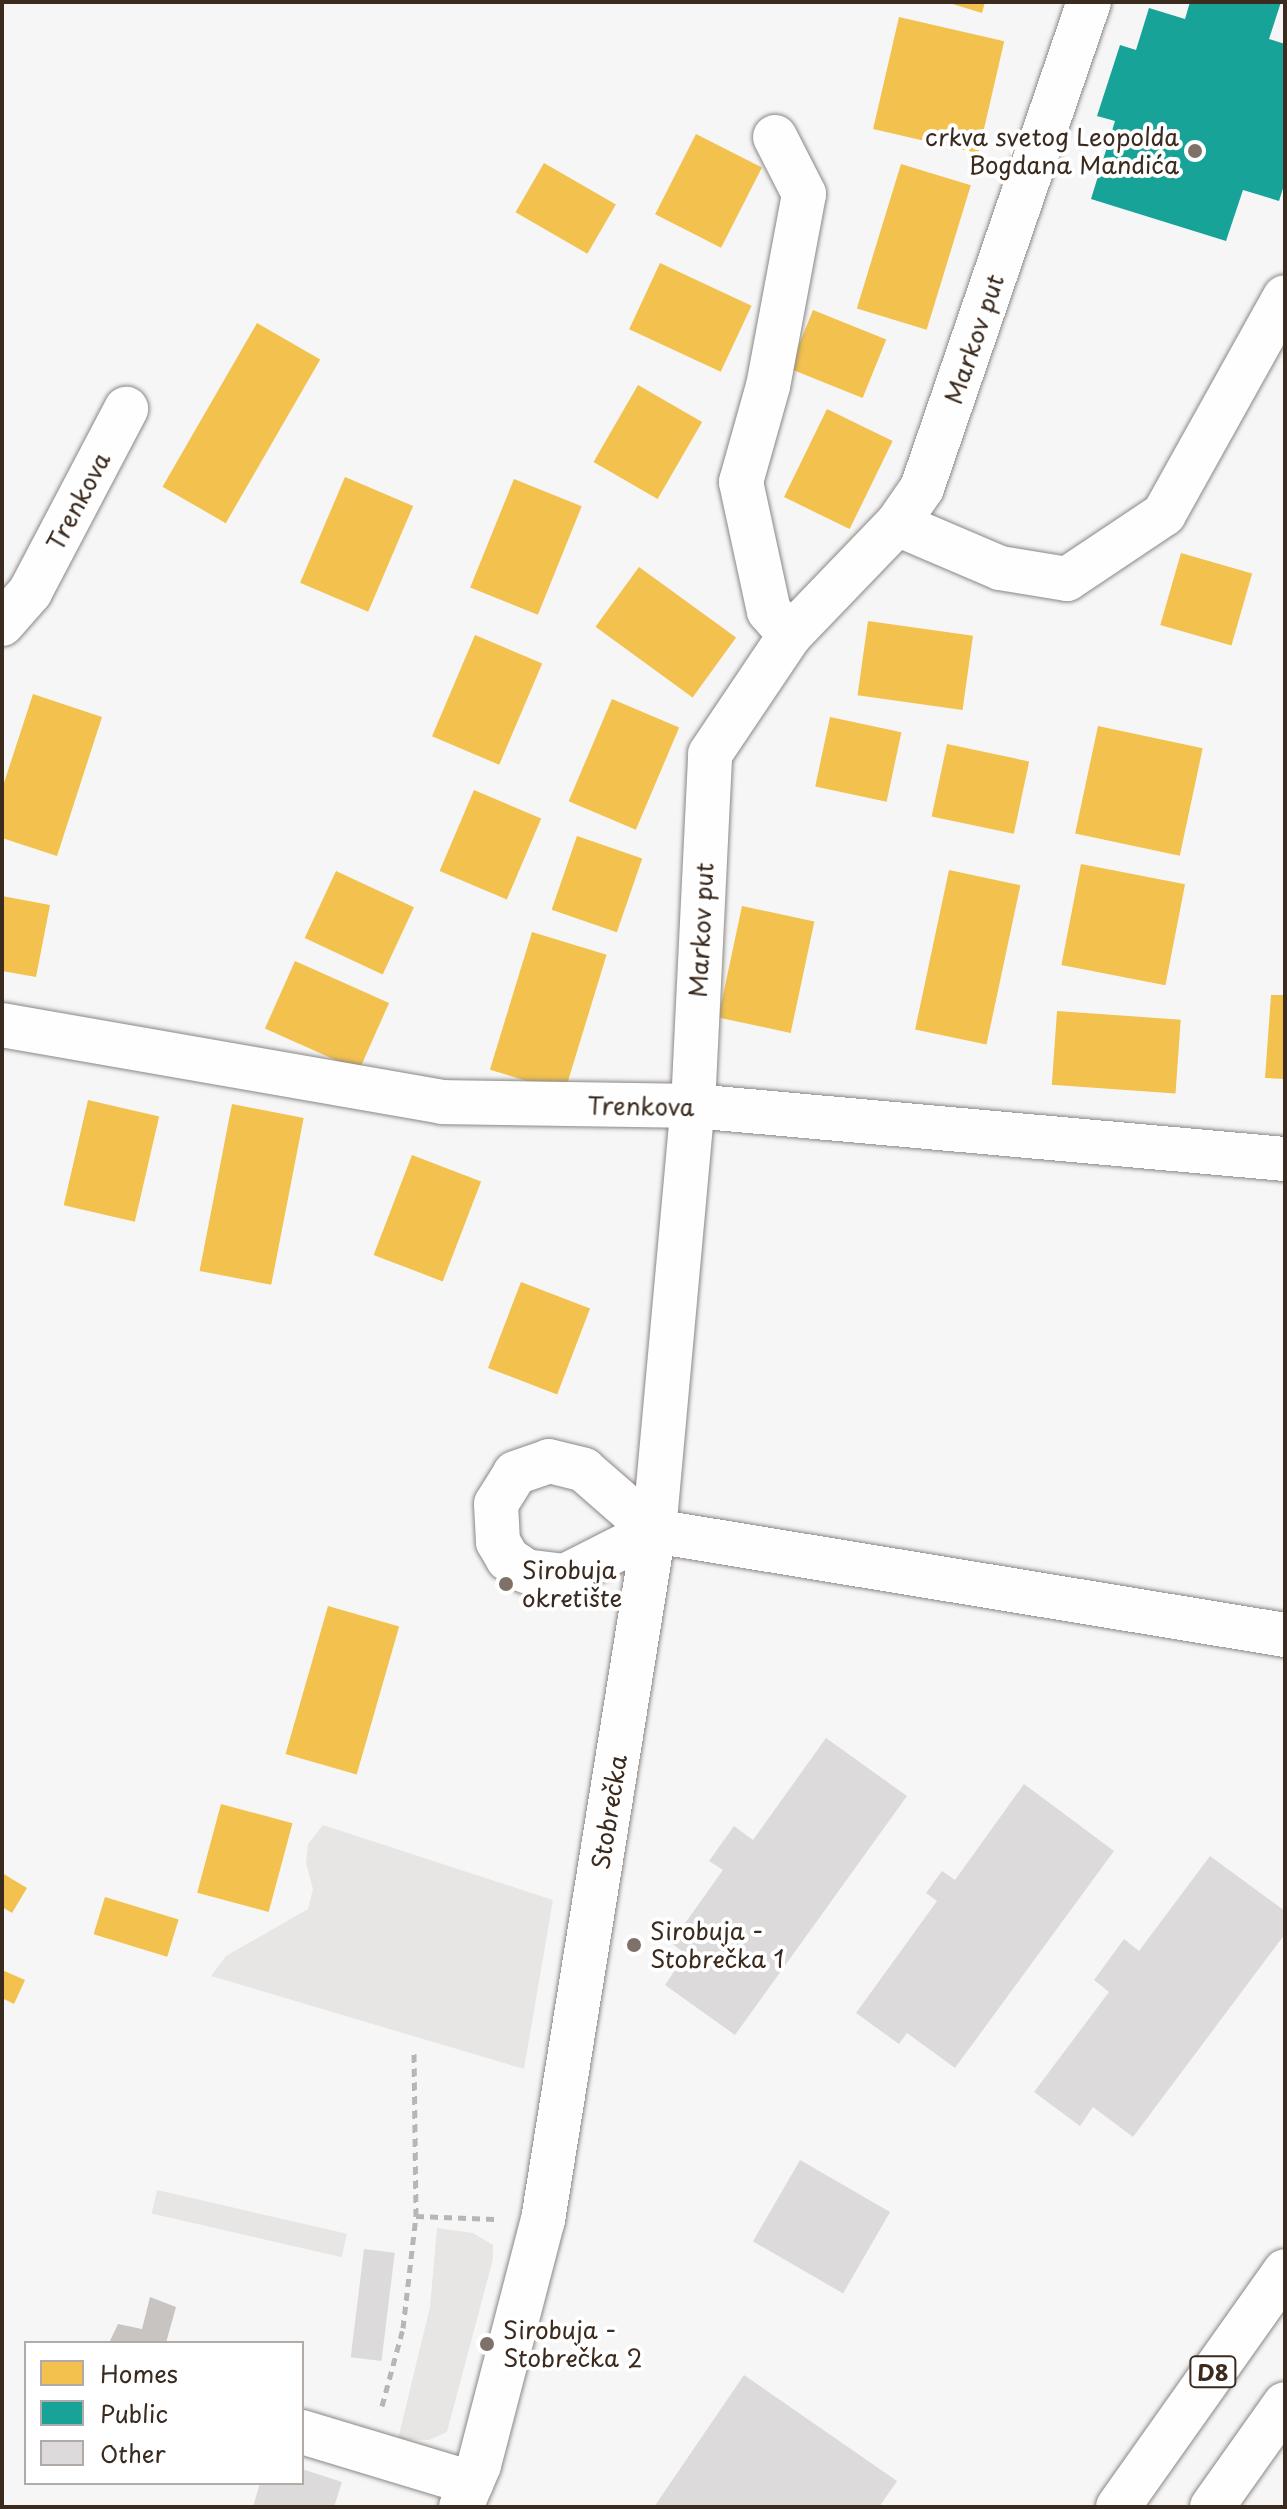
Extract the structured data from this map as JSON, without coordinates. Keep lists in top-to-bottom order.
{
  "streets": {
    "main road": [
      "Markov put",
      "Trenkova",
      "Stobrečka",
      "D8"
    ]
  },
  "crossings": [
    ["Markov put", "Trenkova"],
    ["Markov put", "Stobrečka"],
    ["Trenkova", "Stobrečka"]
  ],
  "places": [
    "crkva svetog Leopolda Bogdana Mandića",
    "Sirobuja okretište",
    "Sirobuja - Stobrečka 1",
    "Sirobuja - Stobrečka 2"
  ],
  "legend": ["Homes", "Public", "Other"]
}
